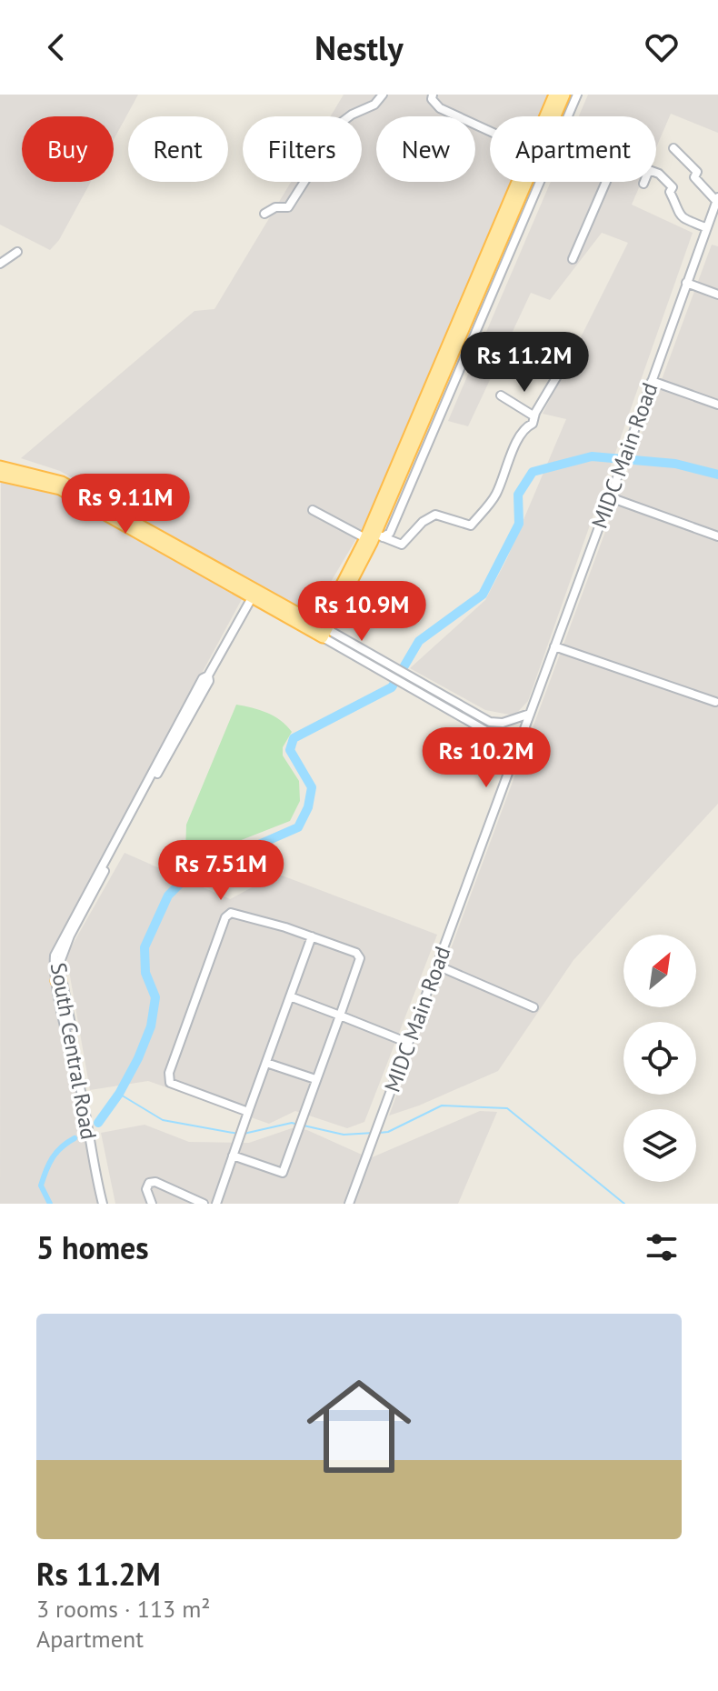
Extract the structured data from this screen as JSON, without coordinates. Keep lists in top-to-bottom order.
{
  "streets": {
    "street": ["MIDC Main Road", "South Central Road"]
  },
  "north": "top right",
  "page": {
    "header": "Nestly",
    "chip": [
      "Buy",
      "Rent",
      "Filters",
      "New",
      "Apartment"
    ],
    "price": [
      "Rs 11.2M",
      "Rs 9.11M",
      "Rs 10.9M",
      "Rs 10.2M",
      "Rs 7.51M"
    ],
    "heading": "5 homes",
    "list": [
      {
        "name": "Rs 11.2M",
        "note": "3 rooms · 113 m² · Apartment"
      }
    ]
  }
}
